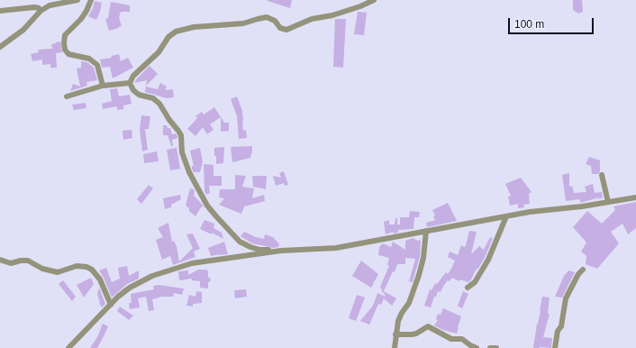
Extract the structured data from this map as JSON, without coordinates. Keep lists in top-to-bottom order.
{
  "scale_bar": "100 m"
}
